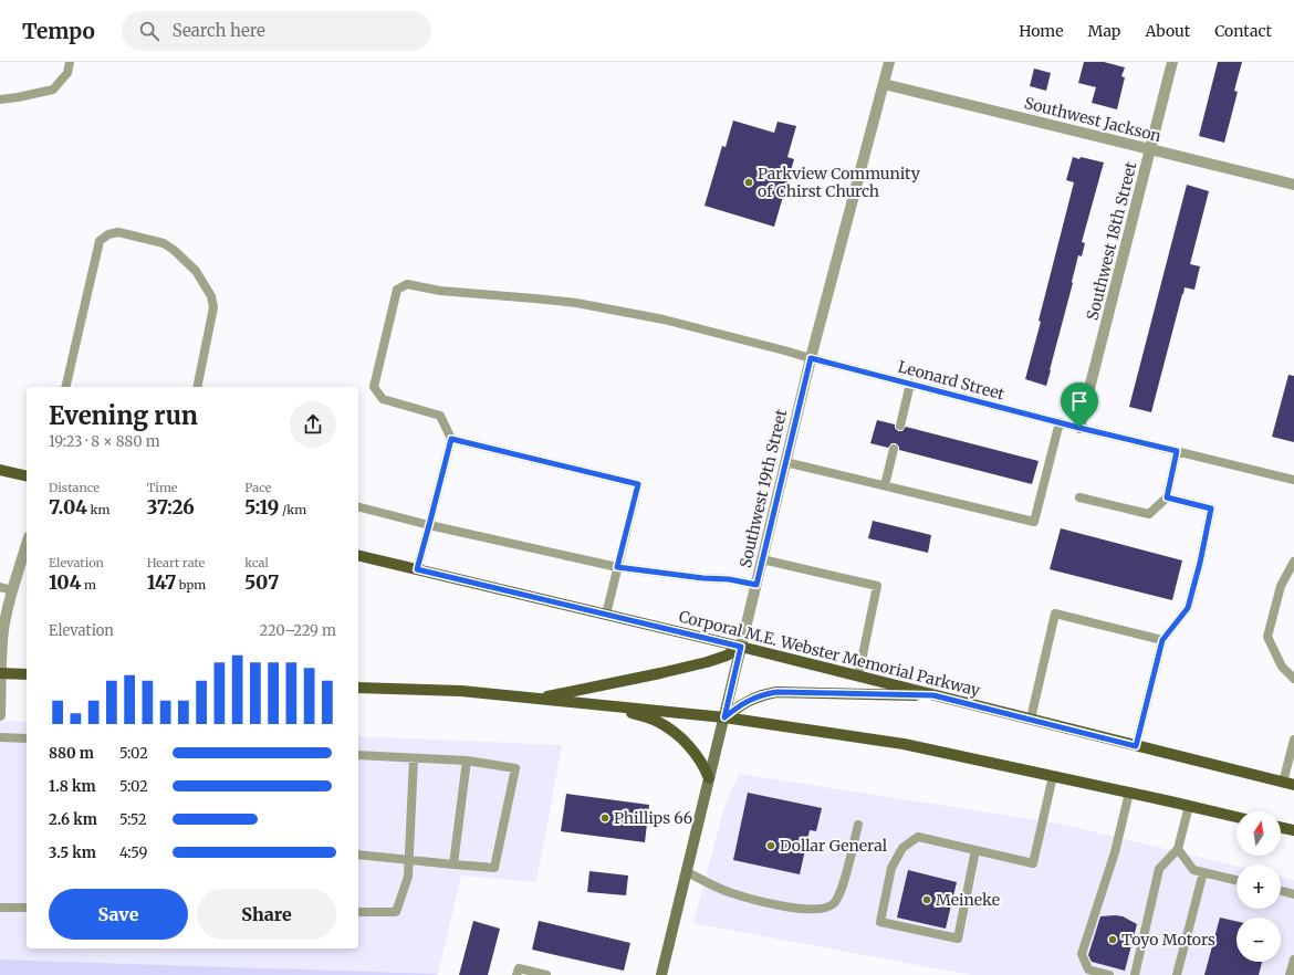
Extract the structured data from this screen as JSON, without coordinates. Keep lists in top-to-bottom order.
{
  "streets": {
    "main road": ["Corporal M.E. Webster Memorial Parkway"],
    "street": ["Southwest Jackson", "Southwest 18th Street", "Southwest 19th Street"],
    "lane": ["Leonard Street"]
  },
  "crossings": [
    ["Southwest Jackson", "Southwest 18th Street"],
    ["Southwest Jackson", "Southwest 19th Street"],
    ["Southwest 18th Street", "Leonard Street"],
    ["Leonard Street", "Southwest 19th Street"],
    ["Southwest 19th Street", "Corporal M.E. Webster Memorial Parkway"]
  ],
  "places": [
    "Parkview Community of Chirst Church",
    "Phillips 66",
    "Dollar General",
    "Meineke",
    "Toyo Motors"
  ],
  "north": "top",
  "page": {
    "header": "Tempo",
    "search": "Search here",
    "nav": [
      "Home",
      "Map",
      "About",
      "Contact"
    ],
    "heading": ["Evening run", "19:23 · 8 × 880 m"],
    "stats": [
      ["Distance", "7.04 km"],
      ["Time", "37:26"],
      ["Pace", "5:19 /km"],
      ["Elevation", "104 m"],
      ["Heart rate", "147 bpm"],
      ["kcal", "507"]
    ],
    "chart": ["Elevation", "220–229 m"],
    "list": [
      {
        "name": "880 m",
        "note": "5:02"
      },
      {
        "name": "1.8 km",
        "note": "5:02"
      },
      {
        "name": "2.6 km",
        "note": "5:52"
      },
      {
        "name": "3.5 km",
        "note": "4:59"
      }
    ],
    "map_buttons": ["+", "−"],
    "buttons": ["Save", "Share"]
  }
}
